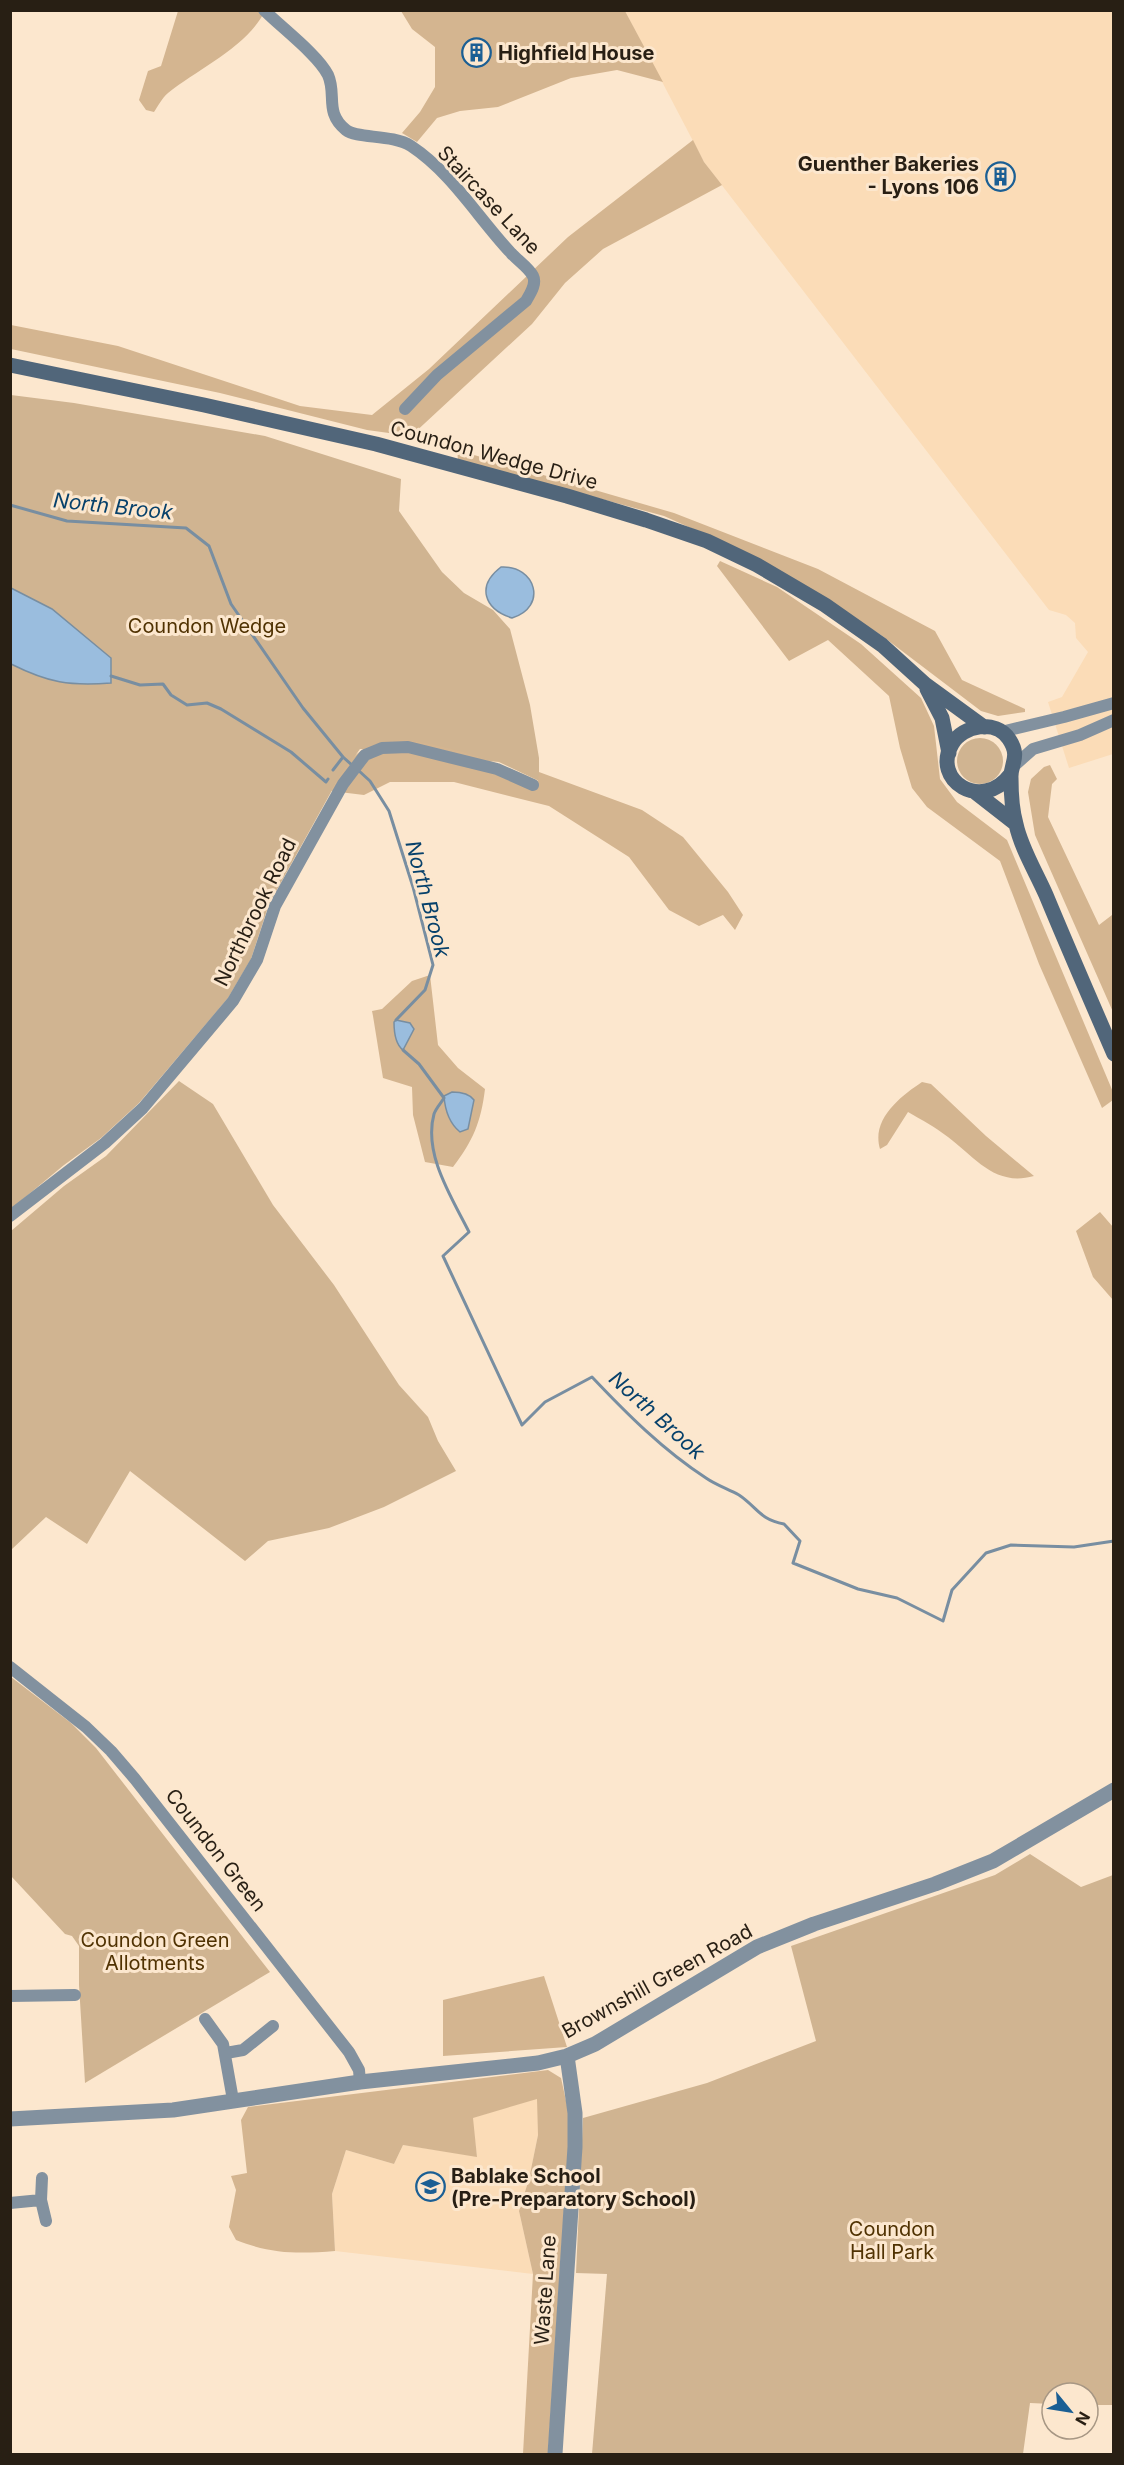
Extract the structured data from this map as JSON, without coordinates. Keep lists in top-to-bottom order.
{
  "streets": {
    "main road": ["Coundon Wedge Drive"],
    "street": [
      "Staircase Lane",
      "Northbrook Road",
      "Coundon Green",
      "Brownshill Green Road",
      "Waste Lane"
    ]
  },
  "crossings": [
    ["Coundon Green", "Brownshill Green Road"],
    ["Brownshill Green Road", "Waste Lane"]
  ],
  "water": ["North Brook"],
  "parks": ["Coundon Wedge", "Coundon Green Allotments", "Coundon Hall Park"],
  "places": {
    "building": ["Highfield House", "Guenther Bakeries - Lyons 106"],
    "school or university": ["Bablake School (Pre-Preparatory School)"]
  },
  "north": "bottom right"
}
